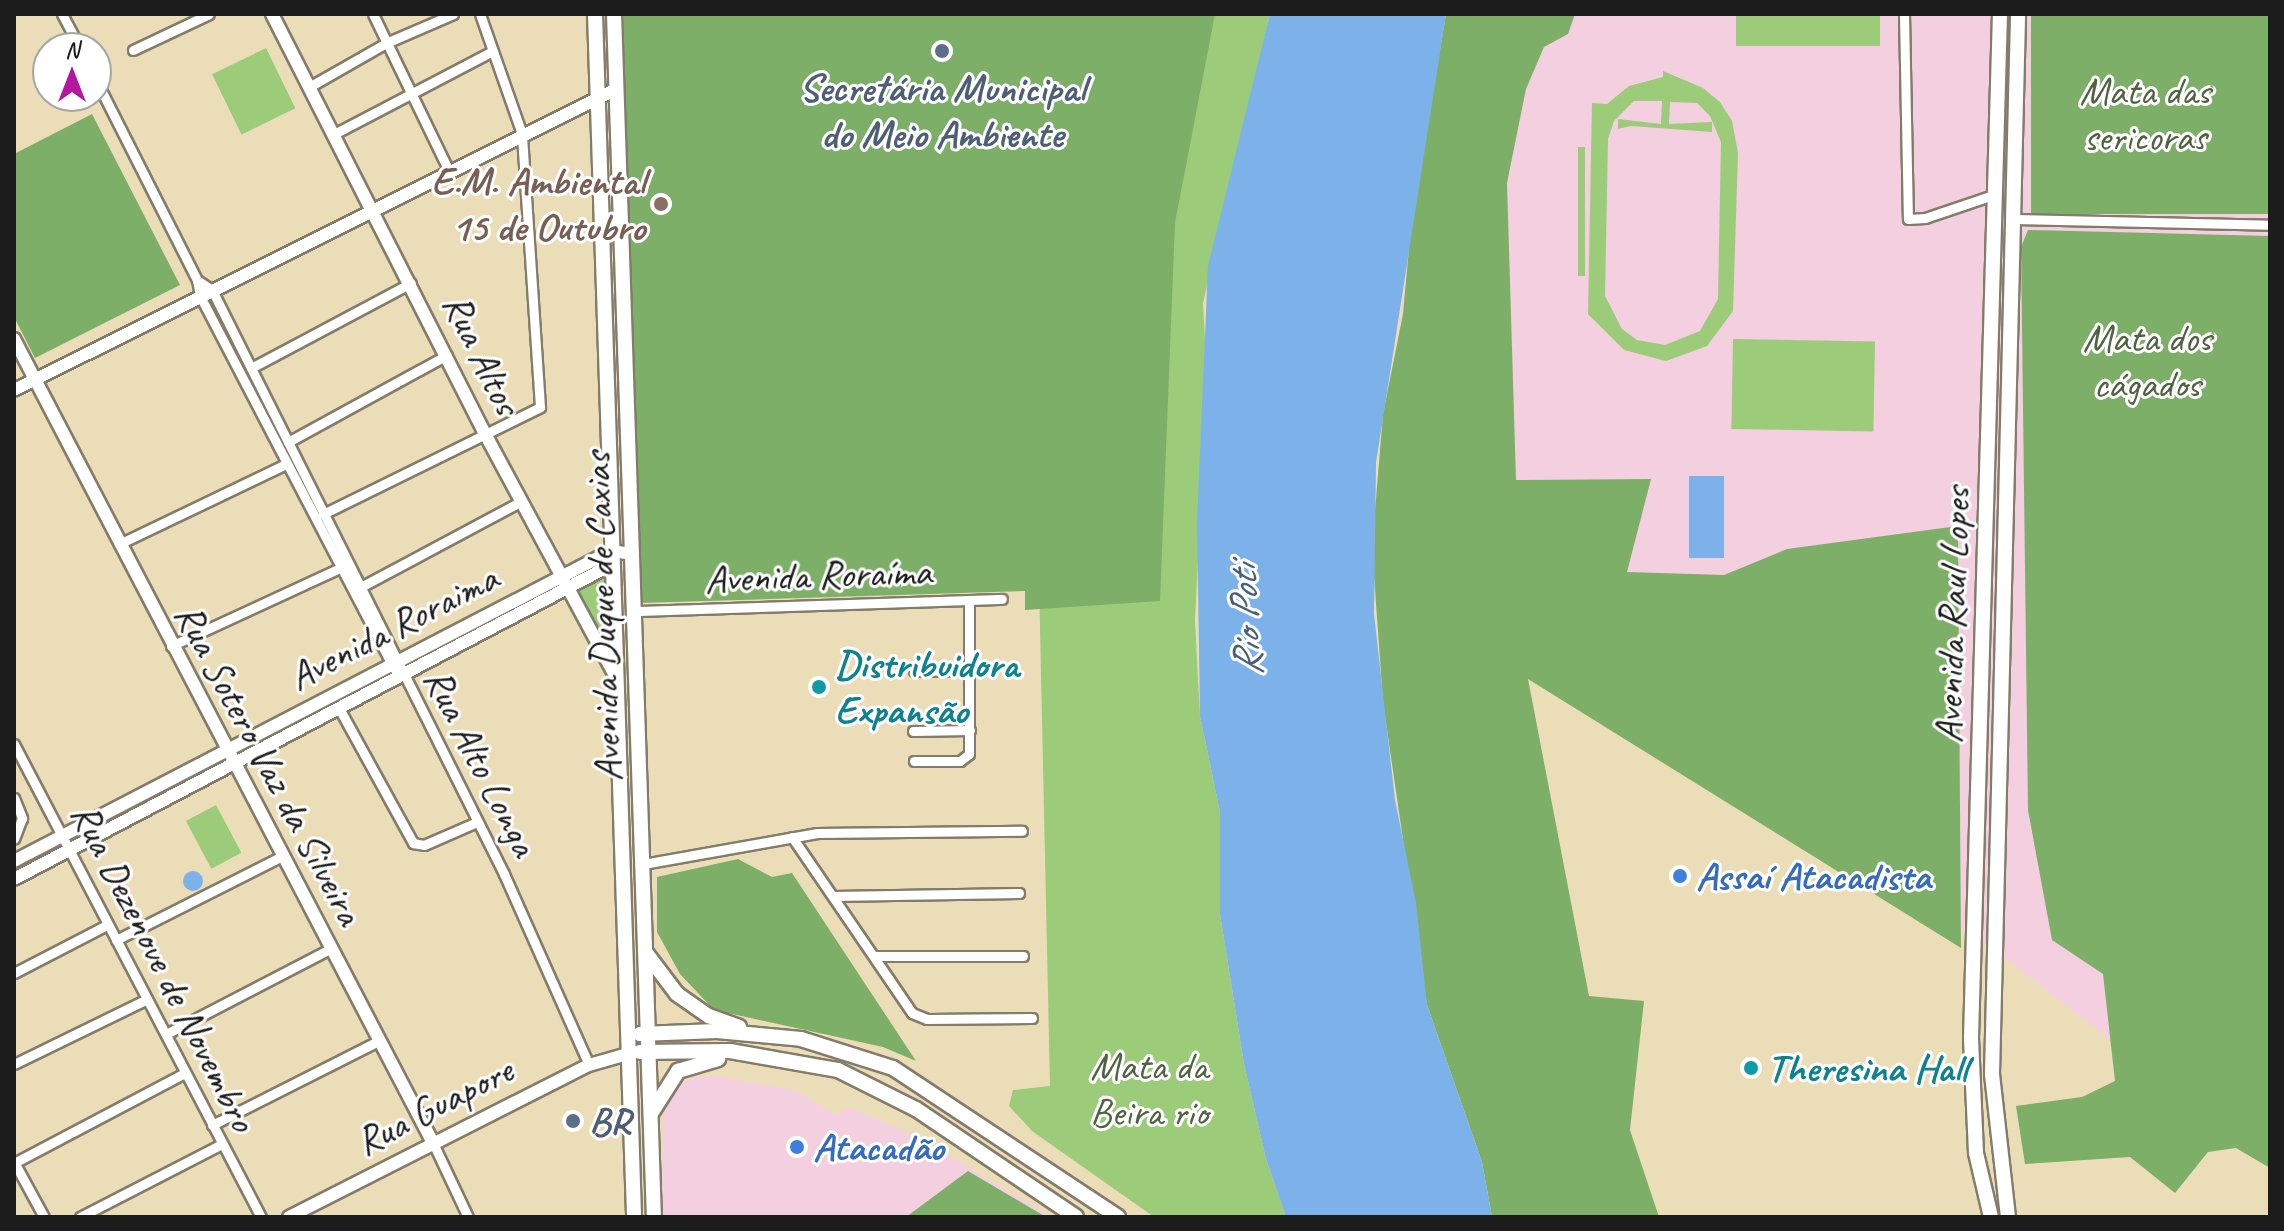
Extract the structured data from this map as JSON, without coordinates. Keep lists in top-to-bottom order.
{
  "streets": {
    "main road": ["Avenida Raul Lopes", "Avenida Duque de Caxias", "Rua Guapore"],
    "street": [
      "Rua Altos",
      "Avenida Roraíma",
      "Avenida Roraima",
      "Rua Alto Longa",
      "Rua Sotero Vaz da Silveira",
      "Rua Dezenove de Novembro"
    ]
  },
  "crossings": [
    ["Rua Altos", "Avenida Duque de Caxias"],
    ["Rua Altos", "Avenida Roraima"],
    ["Avenida Roraíma", "Avenida Duque de Caxias"],
    ["Avenida Duque de Caxias", "Avenida Roraima"],
    ["Avenida Duque de Caxias", "Rua Guapore"],
    ["Avenida Roraima", "Rua Alto Longa"],
    ["Avenida Roraima", "Rua Sotero Vaz da Silveira"],
    ["Avenida Roraima", "Rua Dezenove de Novembro"],
    ["Rua Alto Longa", "Rua Guapore"],
    ["Rua Sotero Vaz da Silveira", "Rua Guapore"]
  ],
  "water": ["Rio Poti"],
  "parks": ["Mata das sericoras", "Mata dos cágados", "Mata da Beira rio"],
  "places": [
    "Secretária Municipal do Meio Ambiente",
    "E.M. Ambiental 15 de Outubro",
    "Distribuidora Expansão",
    "Assaí Atacadista",
    "Theresina Hall",
    "BR",
    "Atacadão"
  ],
  "north": "top"
}
